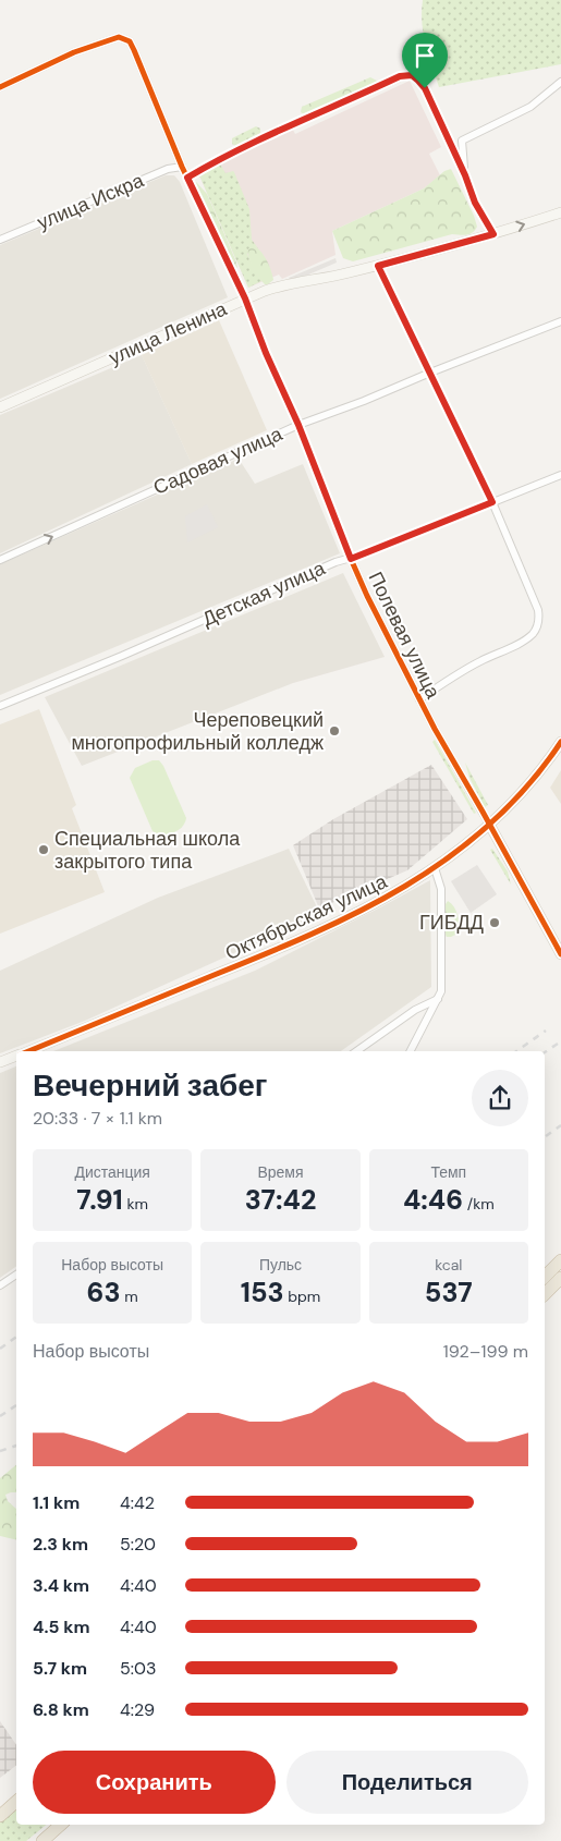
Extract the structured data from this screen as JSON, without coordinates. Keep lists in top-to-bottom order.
{
  "streets": {
    "street": [
      "улица Искра",
      "улица Ленина",
      "Садовая улица",
      "Детская улица",
      "Полевая улица",
      "Октябрьская улица"
    ]
  },
  "crossings": [
    ["улица Искра", "Полевая улица"],
    ["улица Ленина", "Полевая улица"],
    ["Садовая улица", "Полевая улица"],
    ["Детская улица", "Полевая улица"],
    ["Полевая улица", "Октябрьская улица"]
  ],
  "one_way": ["Садовая улица"],
  "places": ["Череповецкий многопрофильный колледж", "Специальная школа закрытого типа", "ГИБДД"],
  "page": {
    "heading": ["Вечерний забег", "20:33 · 7 × 1.1 km"],
    "stats": [
      ["Дистанция", "7.91 km"],
      ["Время", "37:42"],
      ["Темп", "4:46 /km"],
      ["Набор высоты", "63 m"],
      ["Пульс", "153 bpm"],
      ["kcal", "537"]
    ],
    "chart": ["Набор высоты", "192–199 m"],
    "list": [
      {
        "name": "1.1 km",
        "note": "4:42"
      },
      {
        "name": "2.3 km",
        "note": "5:20"
      },
      {
        "name": "3.4 km",
        "note": "4:40"
      },
      {
        "name": "4.5 km",
        "note": "4:40"
      },
      {
        "name": "5.7 km",
        "note": "5:03"
      },
      {
        "name": "6.8 km",
        "note": "4:29"
      }
    ],
    "buttons": ["Сохранить", "Поделиться"]
  }
}
